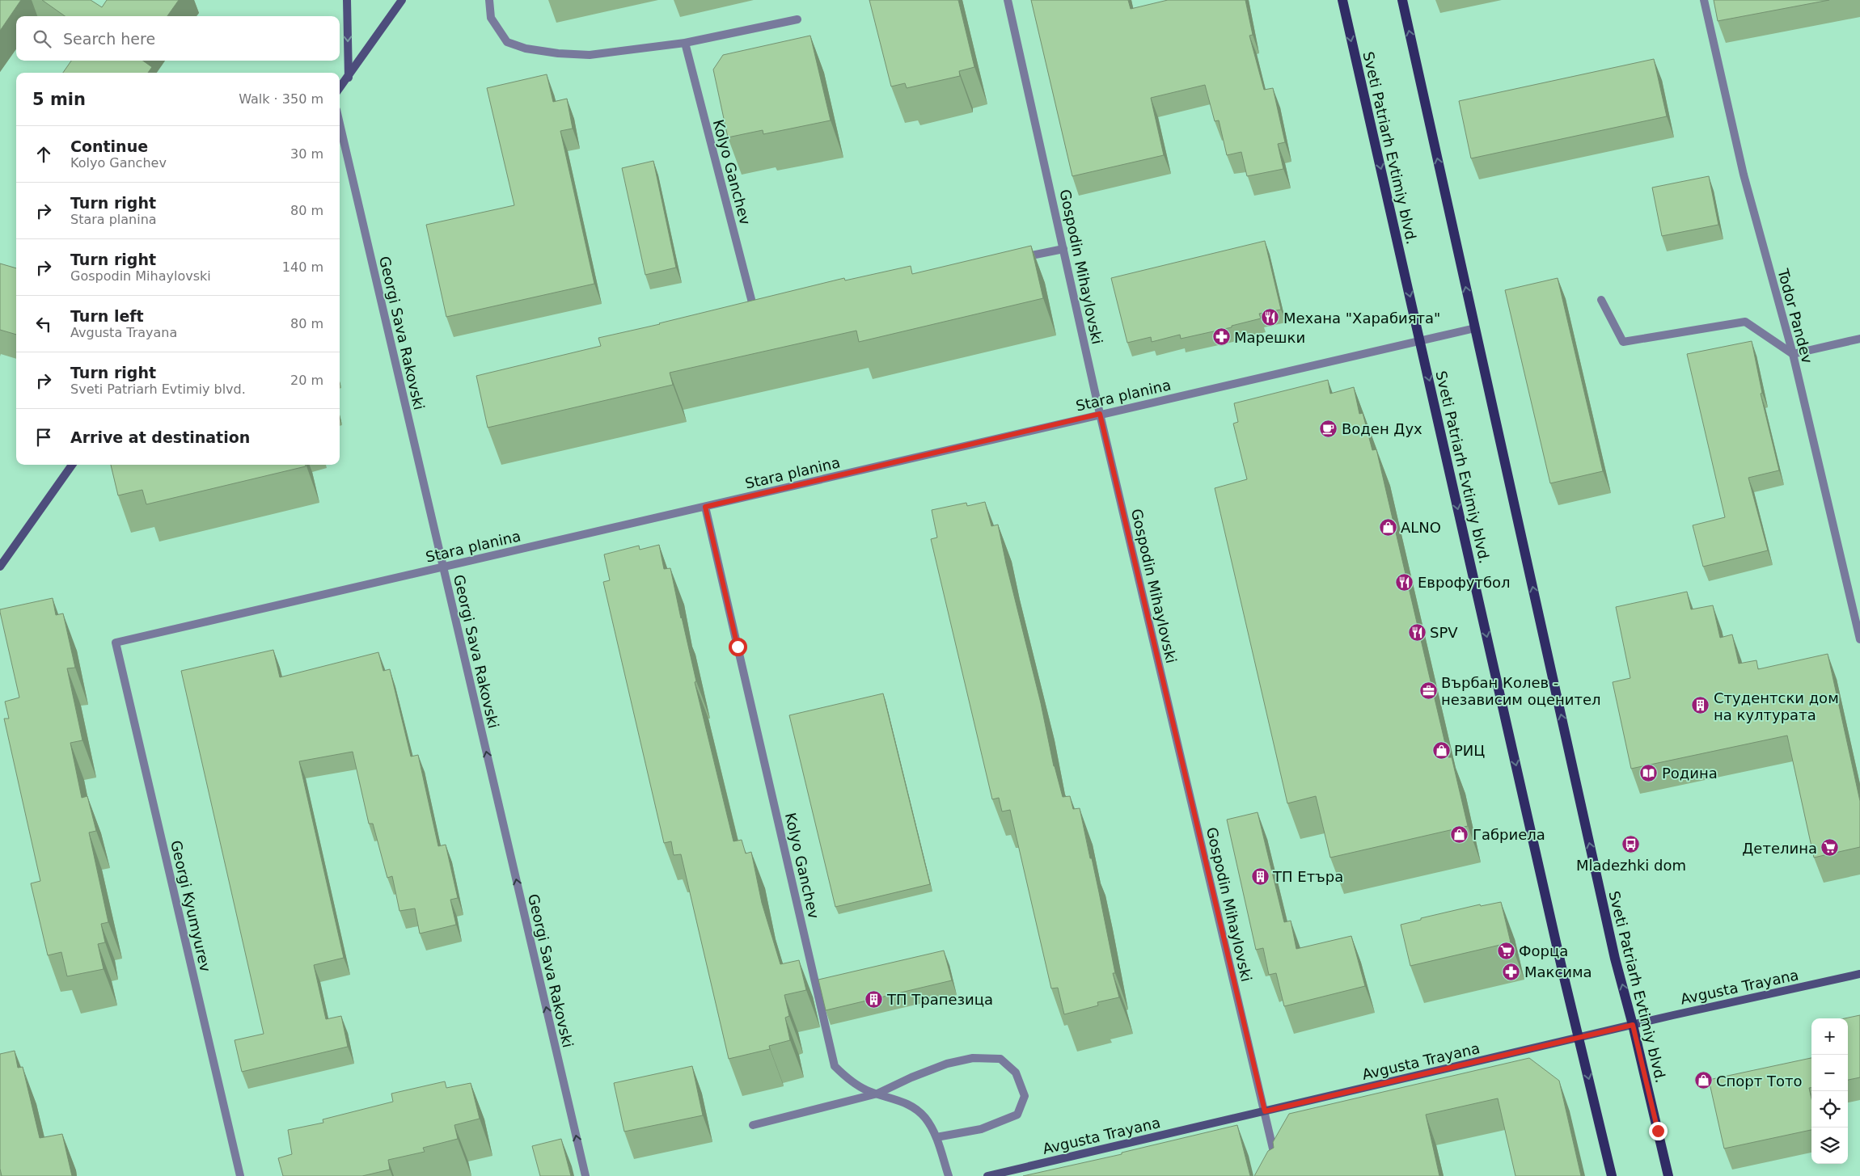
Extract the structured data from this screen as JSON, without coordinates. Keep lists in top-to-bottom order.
{
  "streets": {
    "main road": ["Sveti Patriarh Evtimiy blvd."],
    "street": [
      "Kolyo Ganchev",
      "Gospodin Mihaylovski",
      "Todor Pandev",
      "Georgi Sava Rakovski",
      "Stara planina",
      "Georgi Kyumyurev",
      "Avgusta Trayana"
    ]
  },
  "crossings": [
    ["Sveti Patriarh Evtimiy blvd.", "Stara planina"],
    ["Sveti Patriarh Evtimiy blvd.", "Avgusta Trayana"],
    ["Kolyo Ganchev", "Stara planina"],
    ["Gospodin Mihaylovski", "Stara planina"],
    ["Gospodin Mihaylovski", "Avgusta Trayana"],
    ["Georgi Sava Rakovski", "Stara planina"],
    ["Stara planina", "Georgi Kyumyurev"]
  ],
  "one_way": ["Georgi Sava Rakovski"],
  "places": {
    "restaurant": ["Механа \"Харабията\"", "Еврофутбол", "SPV"],
    "pharmacy": ["Марешки", "Максима"],
    "cafe": ["Воден Дух"],
    "shop": [
      "ALNO",
      "РИЦ",
      "Габриела",
      "Спорт Тото"
    ],
    "office": ["Върбан Колев - независим оценител"],
    "building": ["Студентски дом на културата", "ТП Етъра", "ТП Трапезица"],
    "library": ["Родина"],
    "bus stop": ["Mladezhki dom"],
    "supermarket": ["Детелина", "Форца"]
  },
  "page": {
    "search": "Search here",
    "heading": ["5 min", "Walk · 350 m"],
    "list": [
      ["Continue", "Kolyo Ganchev", "30 m"],
      ["Turn right", "Stara planina", "80 m"],
      ["Turn right", "Gospodin Mihaylovski", "140 m"],
      ["Turn left", "Avgusta Trayana", "80 m"],
      ["Turn right", "Sveti Patriarh Evtimiy blvd.", "20 m"],
      "Arrive at destination"
    ],
    "map_buttons": ["+", "−"]
  }
}
